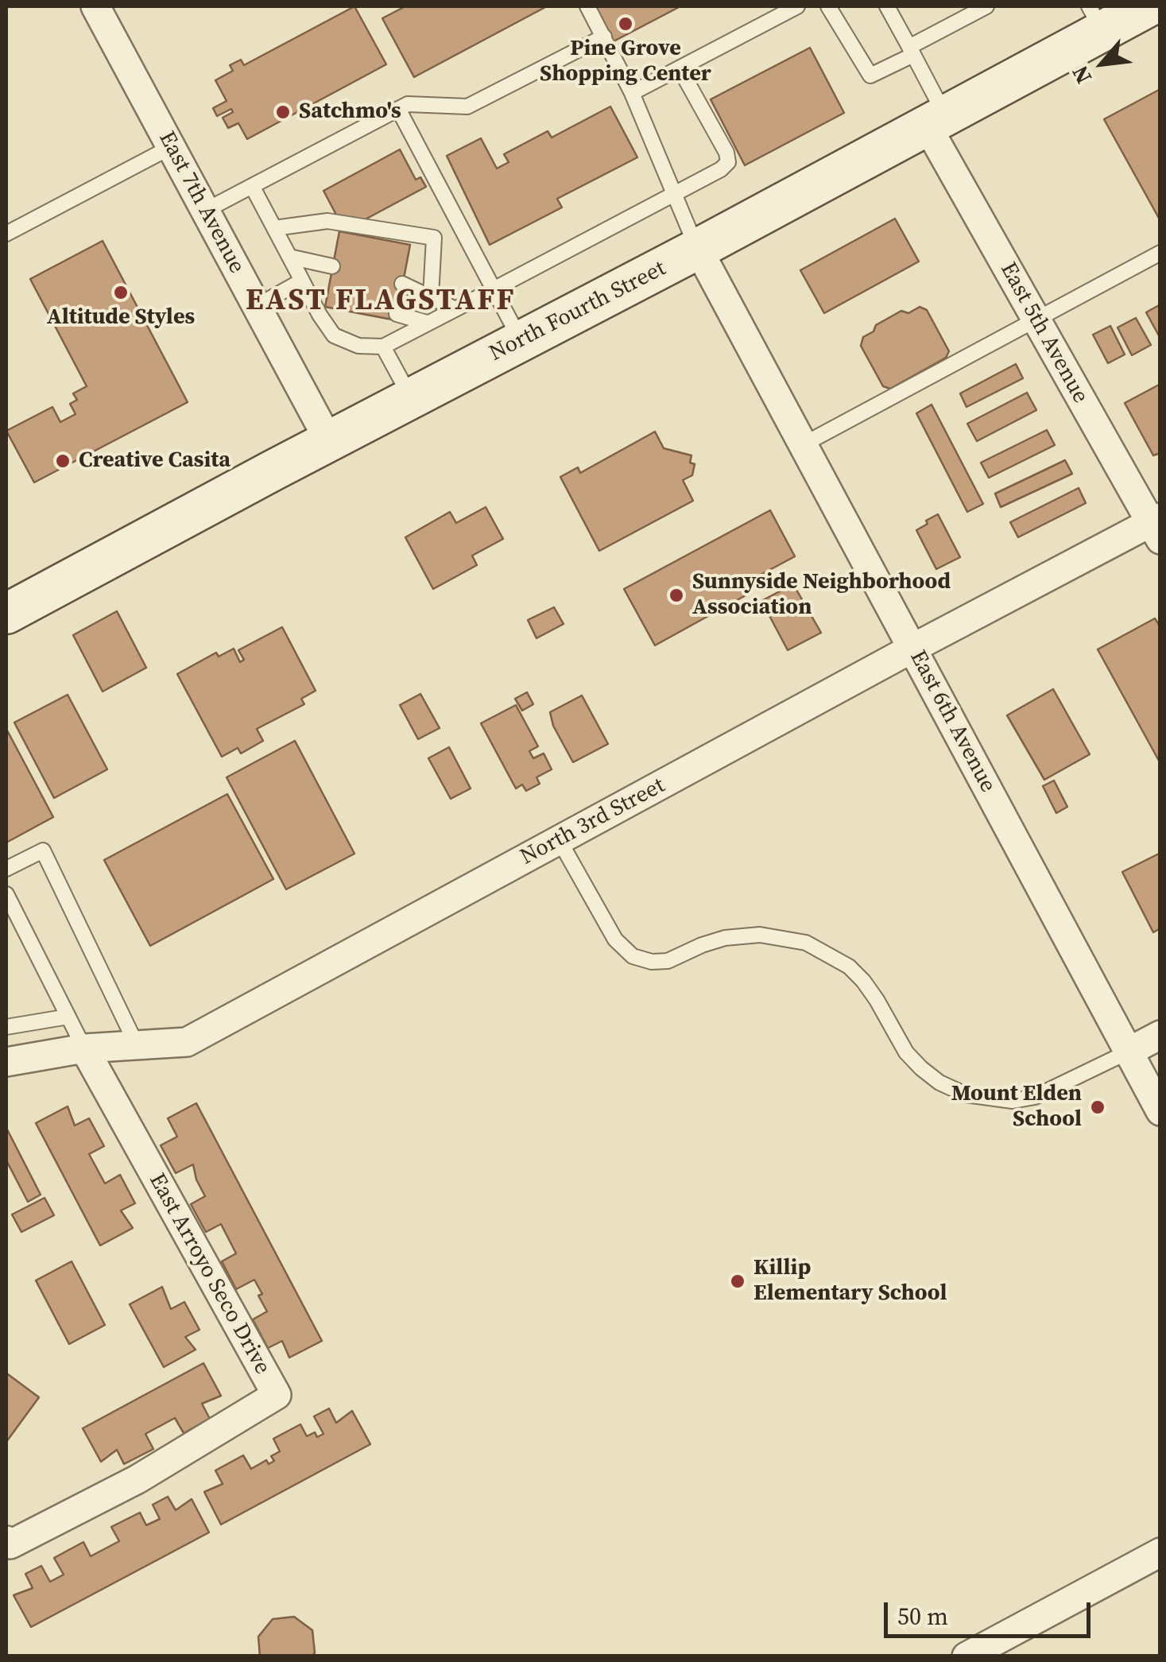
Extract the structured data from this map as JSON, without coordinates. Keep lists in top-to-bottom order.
{
  "streets": {
    "main road": ["North Fourth Street"],
    "street": [
      "East 7th Avenue",
      "East 5th Avenue",
      "East 6th Avenue",
      "North 3rd Street",
      "East Arroyo Seco Drive"
    ]
  },
  "crossings": [
    ["East 7th Avenue", "North Fourth Street"],
    ["North Fourth Street", "East 5th Avenue"],
    ["North Fourth Street", "East 6th Avenue"],
    ["East 5th Avenue", "North 3rd Street"],
    ["East 6th Avenue", "North 3rd Street"],
    ["North 3rd Street", "East Arroyo Seco Drive"]
  ],
  "districts": ["EAST FLAGSTAFF"],
  "places": [
    "Pine Grove Shopping Center",
    "Satchmo's",
    "Altitude Styles",
    "Creative Casita",
    "Sunnyside Neighborhood Association",
    "Mount Elden School",
    "Killip Elementary School"
  ],
  "scale_bar": "50 m",
  "north": "bottom left"
}
